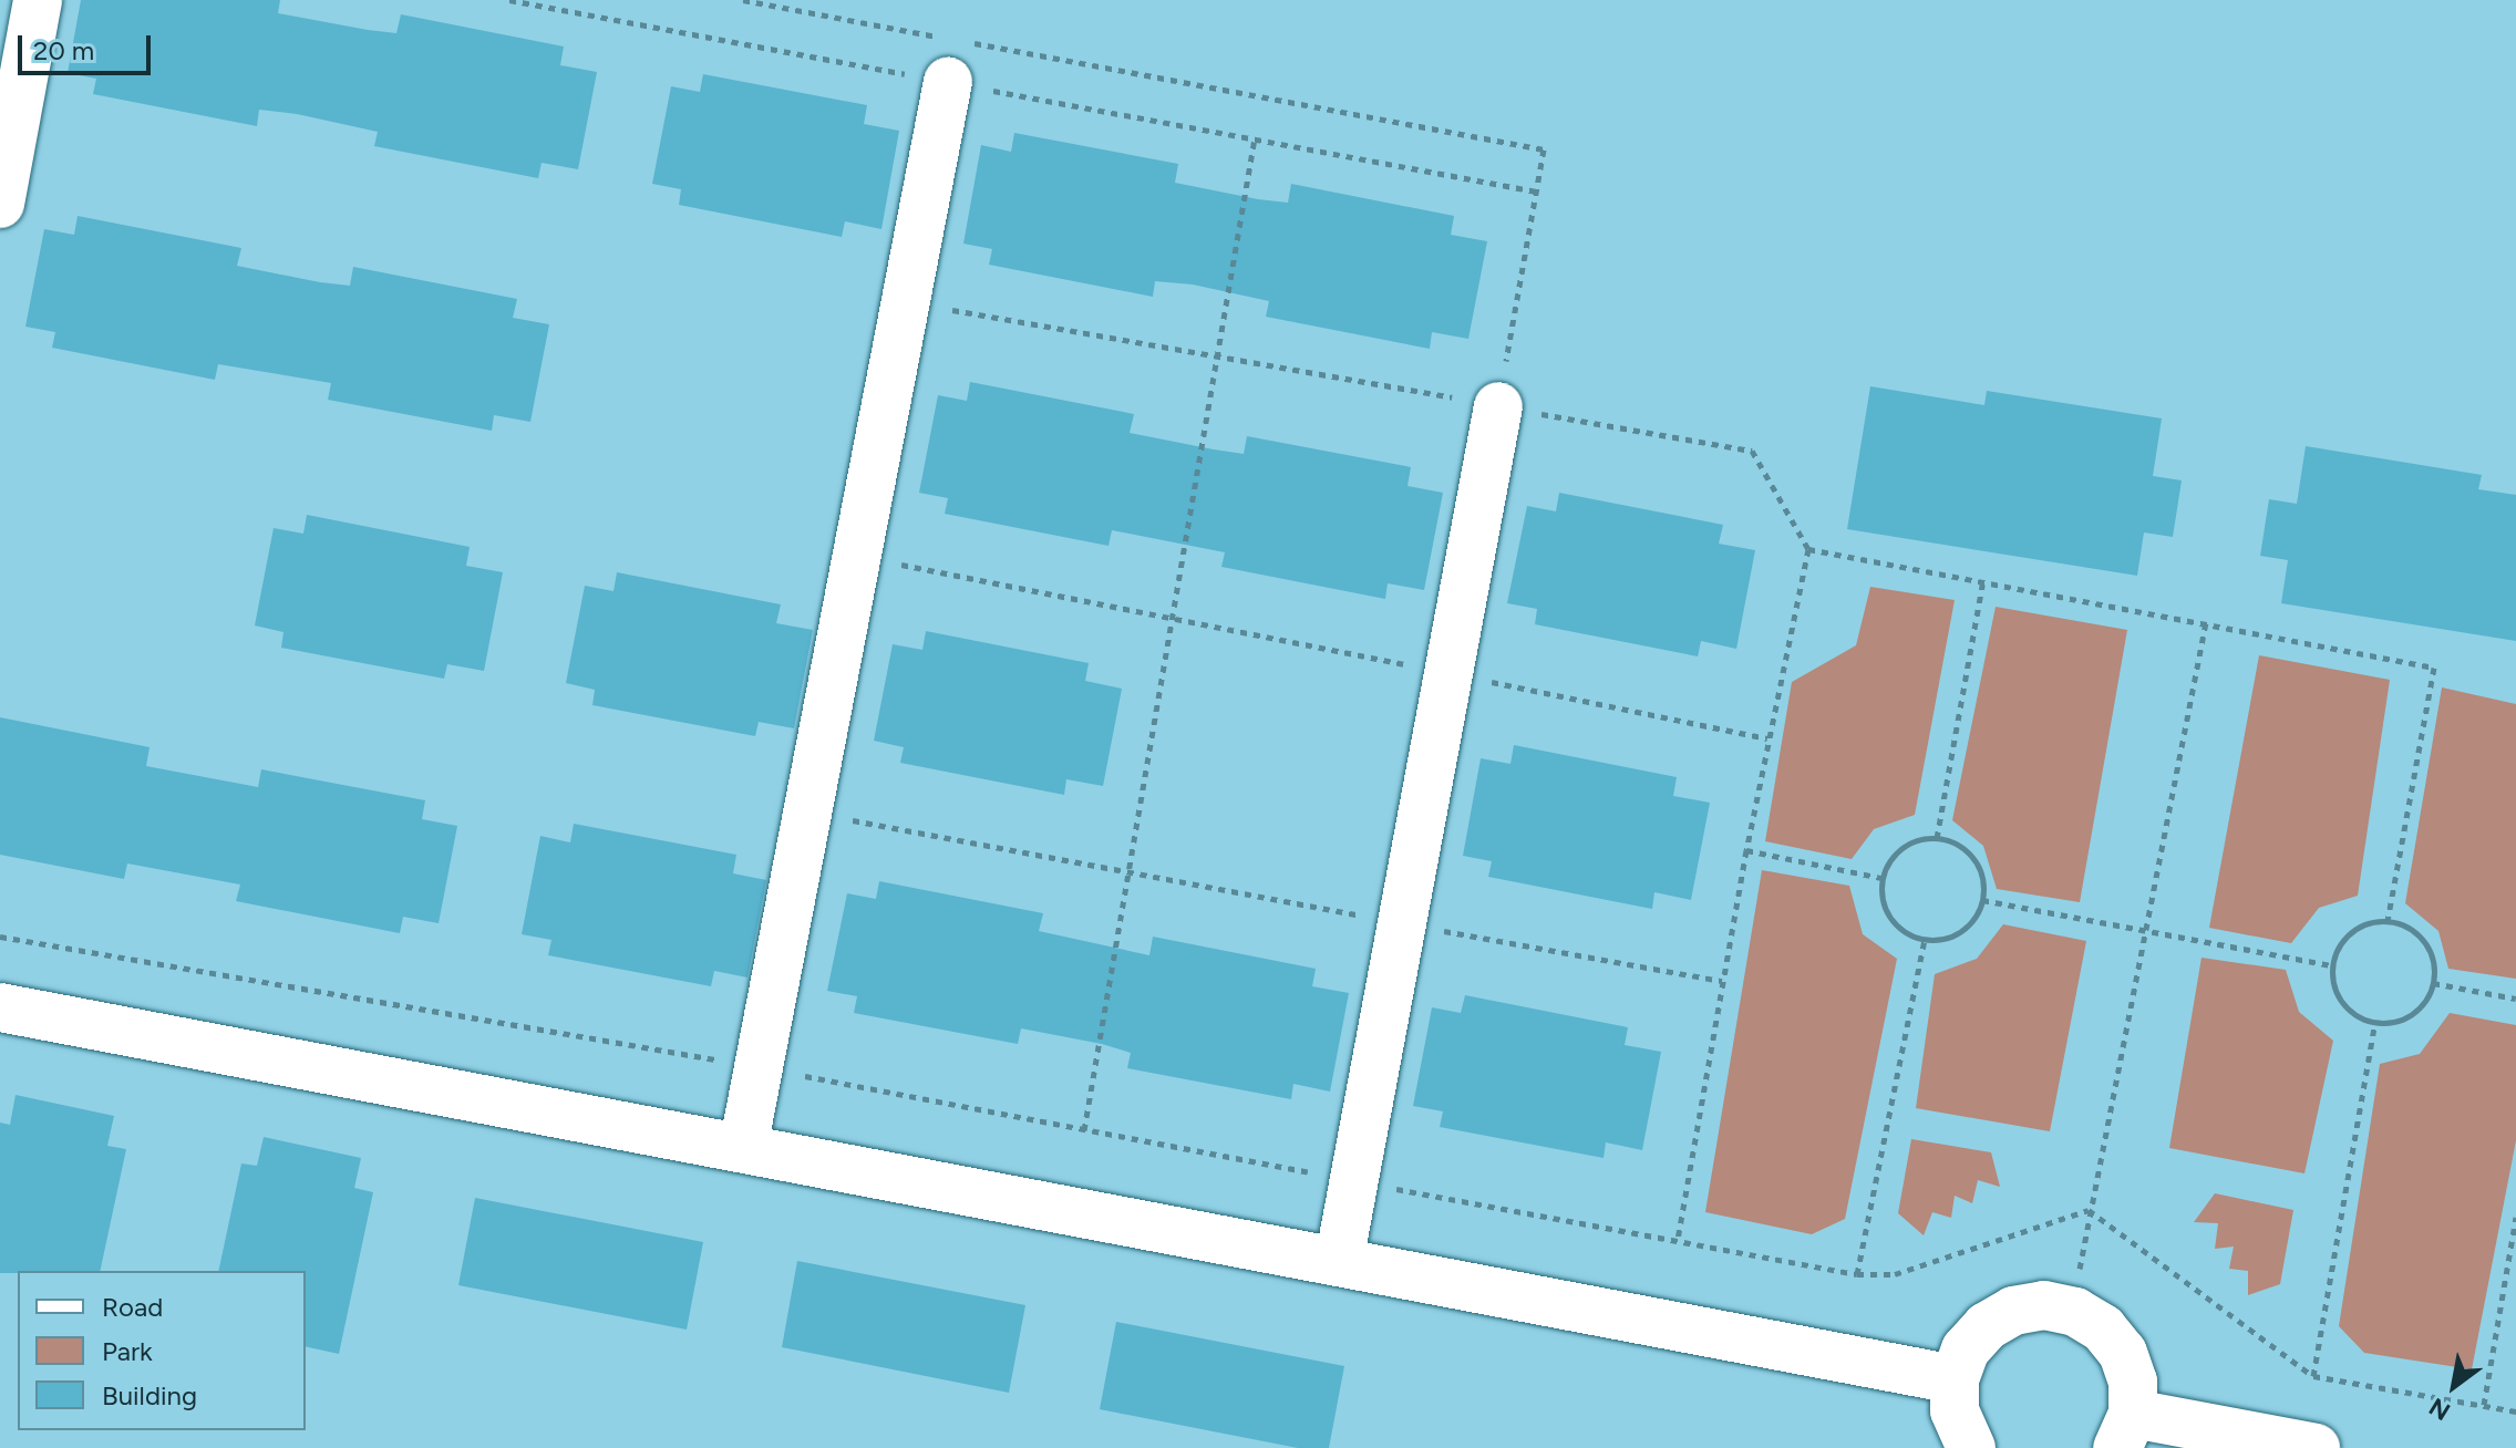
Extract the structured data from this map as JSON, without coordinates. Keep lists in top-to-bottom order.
{
  "legend": ["Road", "Park", "Building"],
  "scale_bar": "20 m",
  "north": "bottom left"
}
